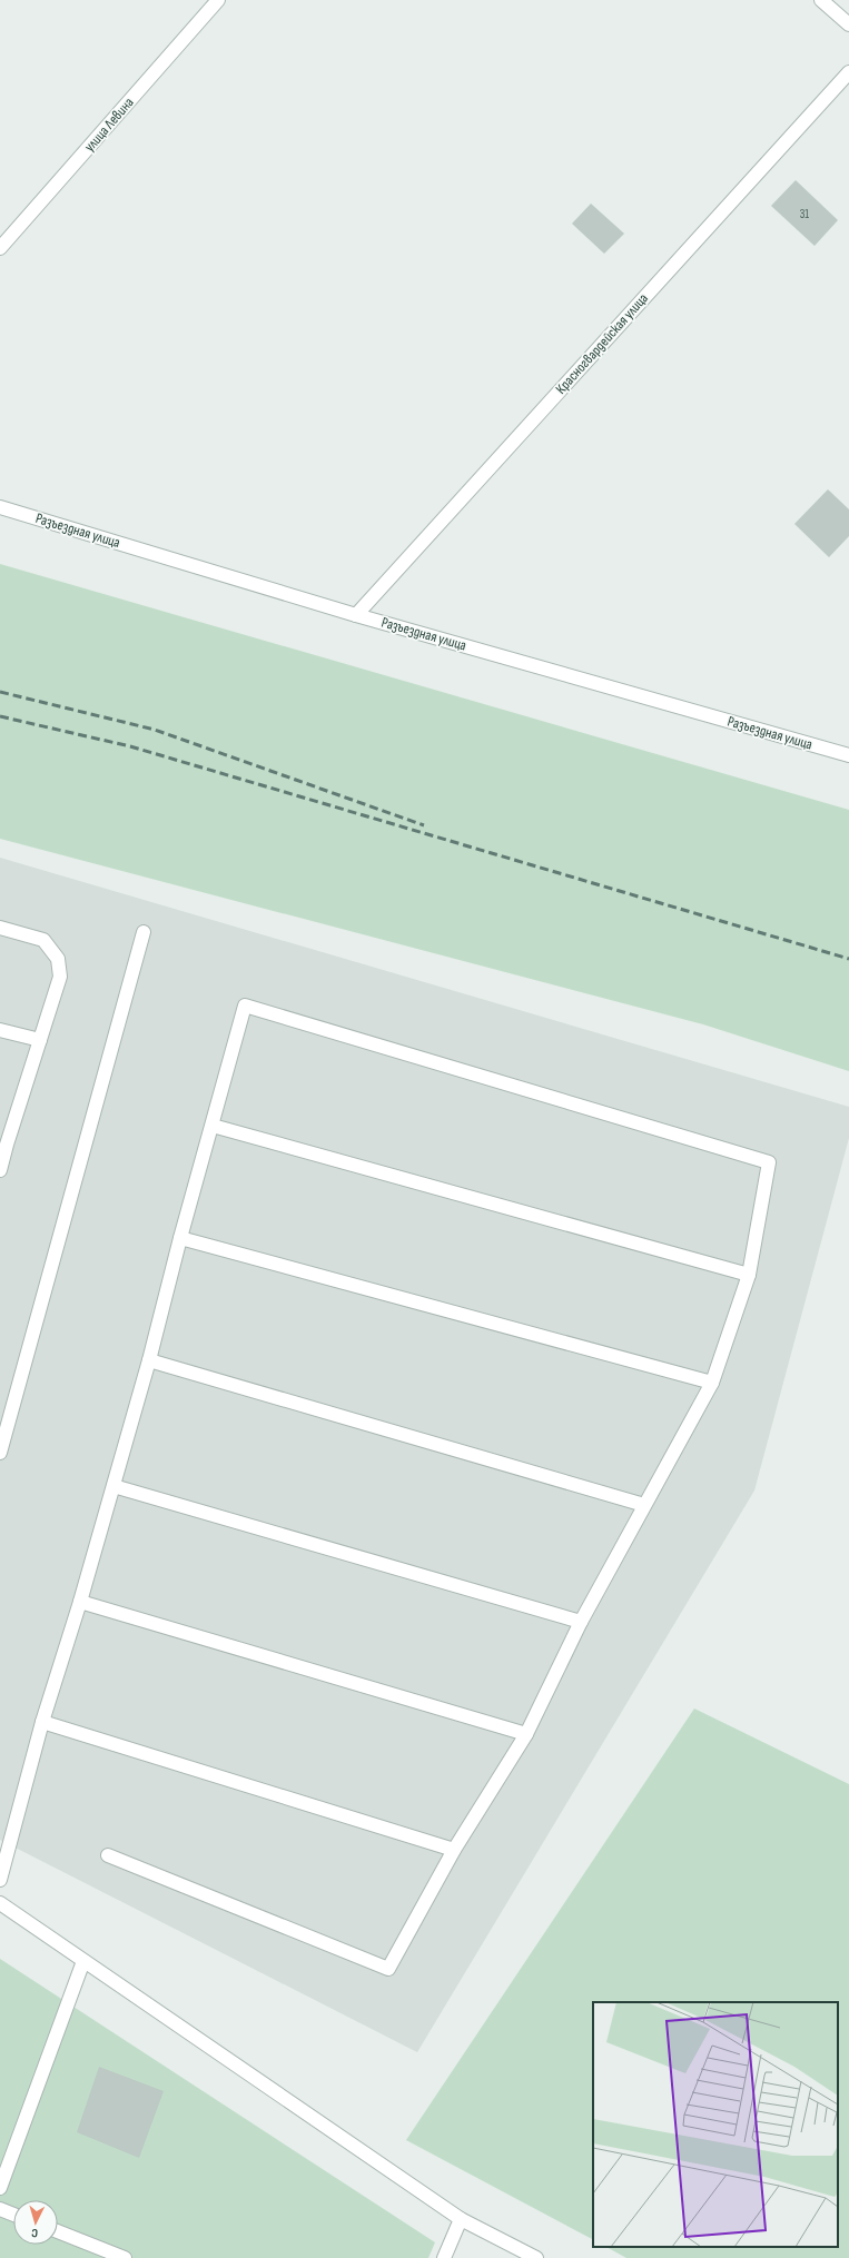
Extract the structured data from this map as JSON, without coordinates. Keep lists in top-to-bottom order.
{
  "streets": {
    "street": ["улица Левина", "Красногвардейская улица", "Разъездная улица"]
  },
  "crossings": [
    ["Красногвардейская улица", "Разъездная улица"]
  ],
  "house_numbers": ["31"],
  "north": "bottom"
}
